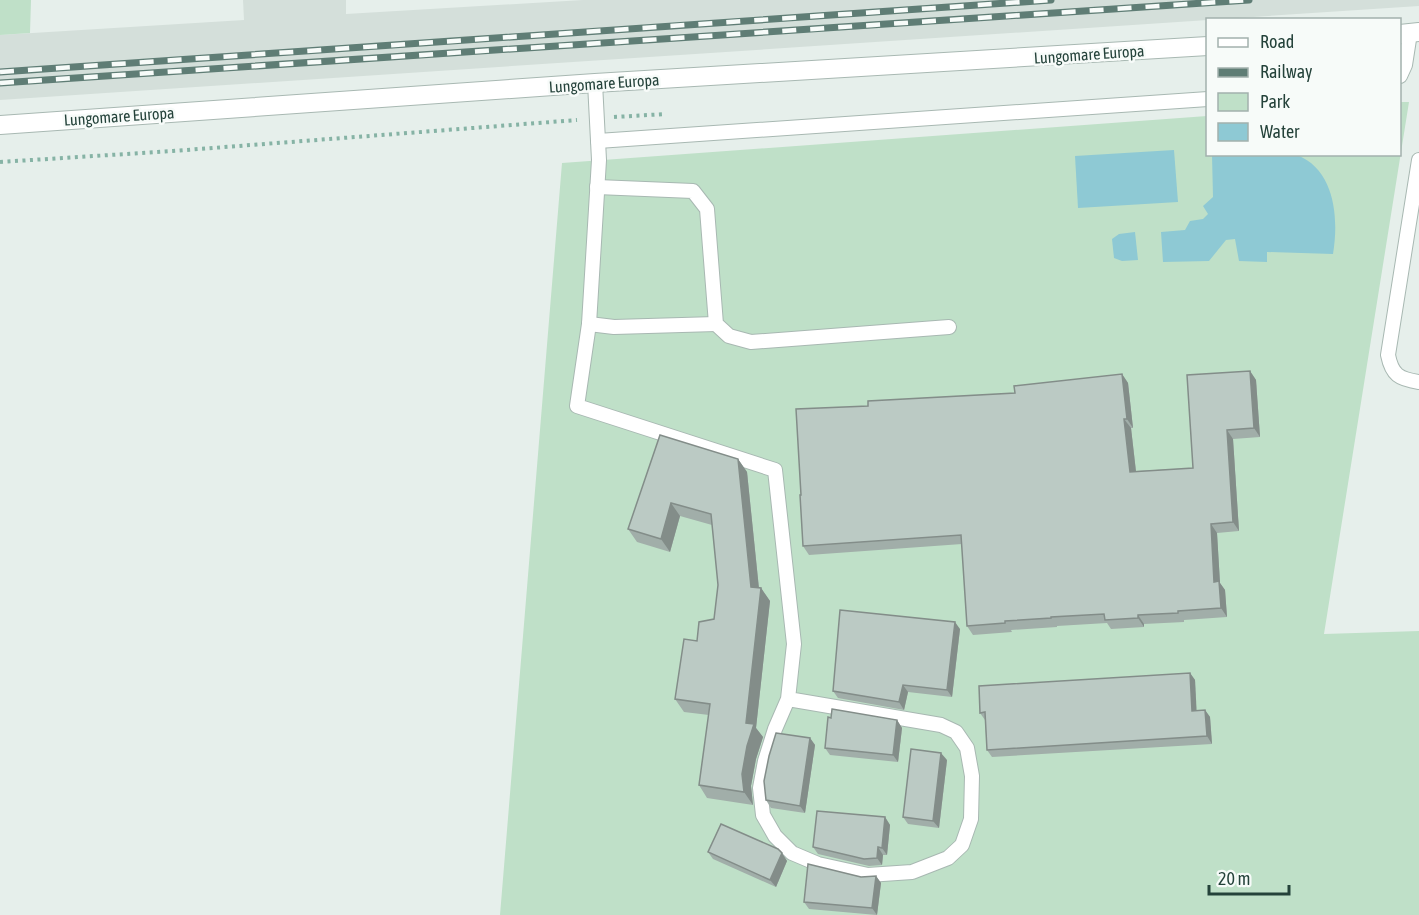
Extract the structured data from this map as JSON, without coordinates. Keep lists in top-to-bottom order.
{
  "streets": {
    "street": ["Lungomare Europa"]
  },
  "legend": [
    "Road",
    "Railway",
    "Park",
    "Water"
  ],
  "scale_bar": "20 m"
}
